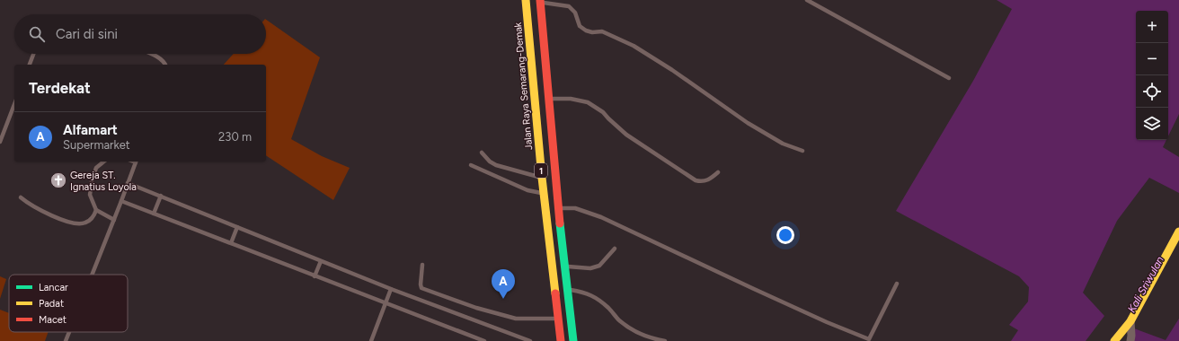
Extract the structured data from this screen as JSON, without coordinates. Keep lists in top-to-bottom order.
{
  "streets": {
    "main road": ["Jalan Raya Semarang-Demak", "1"]
  },
  "water": ["Kali Sriwulan"],
  "places": {
    "church": ["Gereja ST. Ignatius Loyola"]
  },
  "legend": ["Lancar", "Padat", "Macet"],
  "page": {
    "map_buttons": ["+", "−"],
    "search": "Cari di sini",
    "heading": "Terdekat",
    "list": [
      {
        "mark": "A",
        "name": "Alfamart",
        "note": "Supermarket",
        "value": "230 m"
      }
    ],
    "pins": "A"
  }
}
